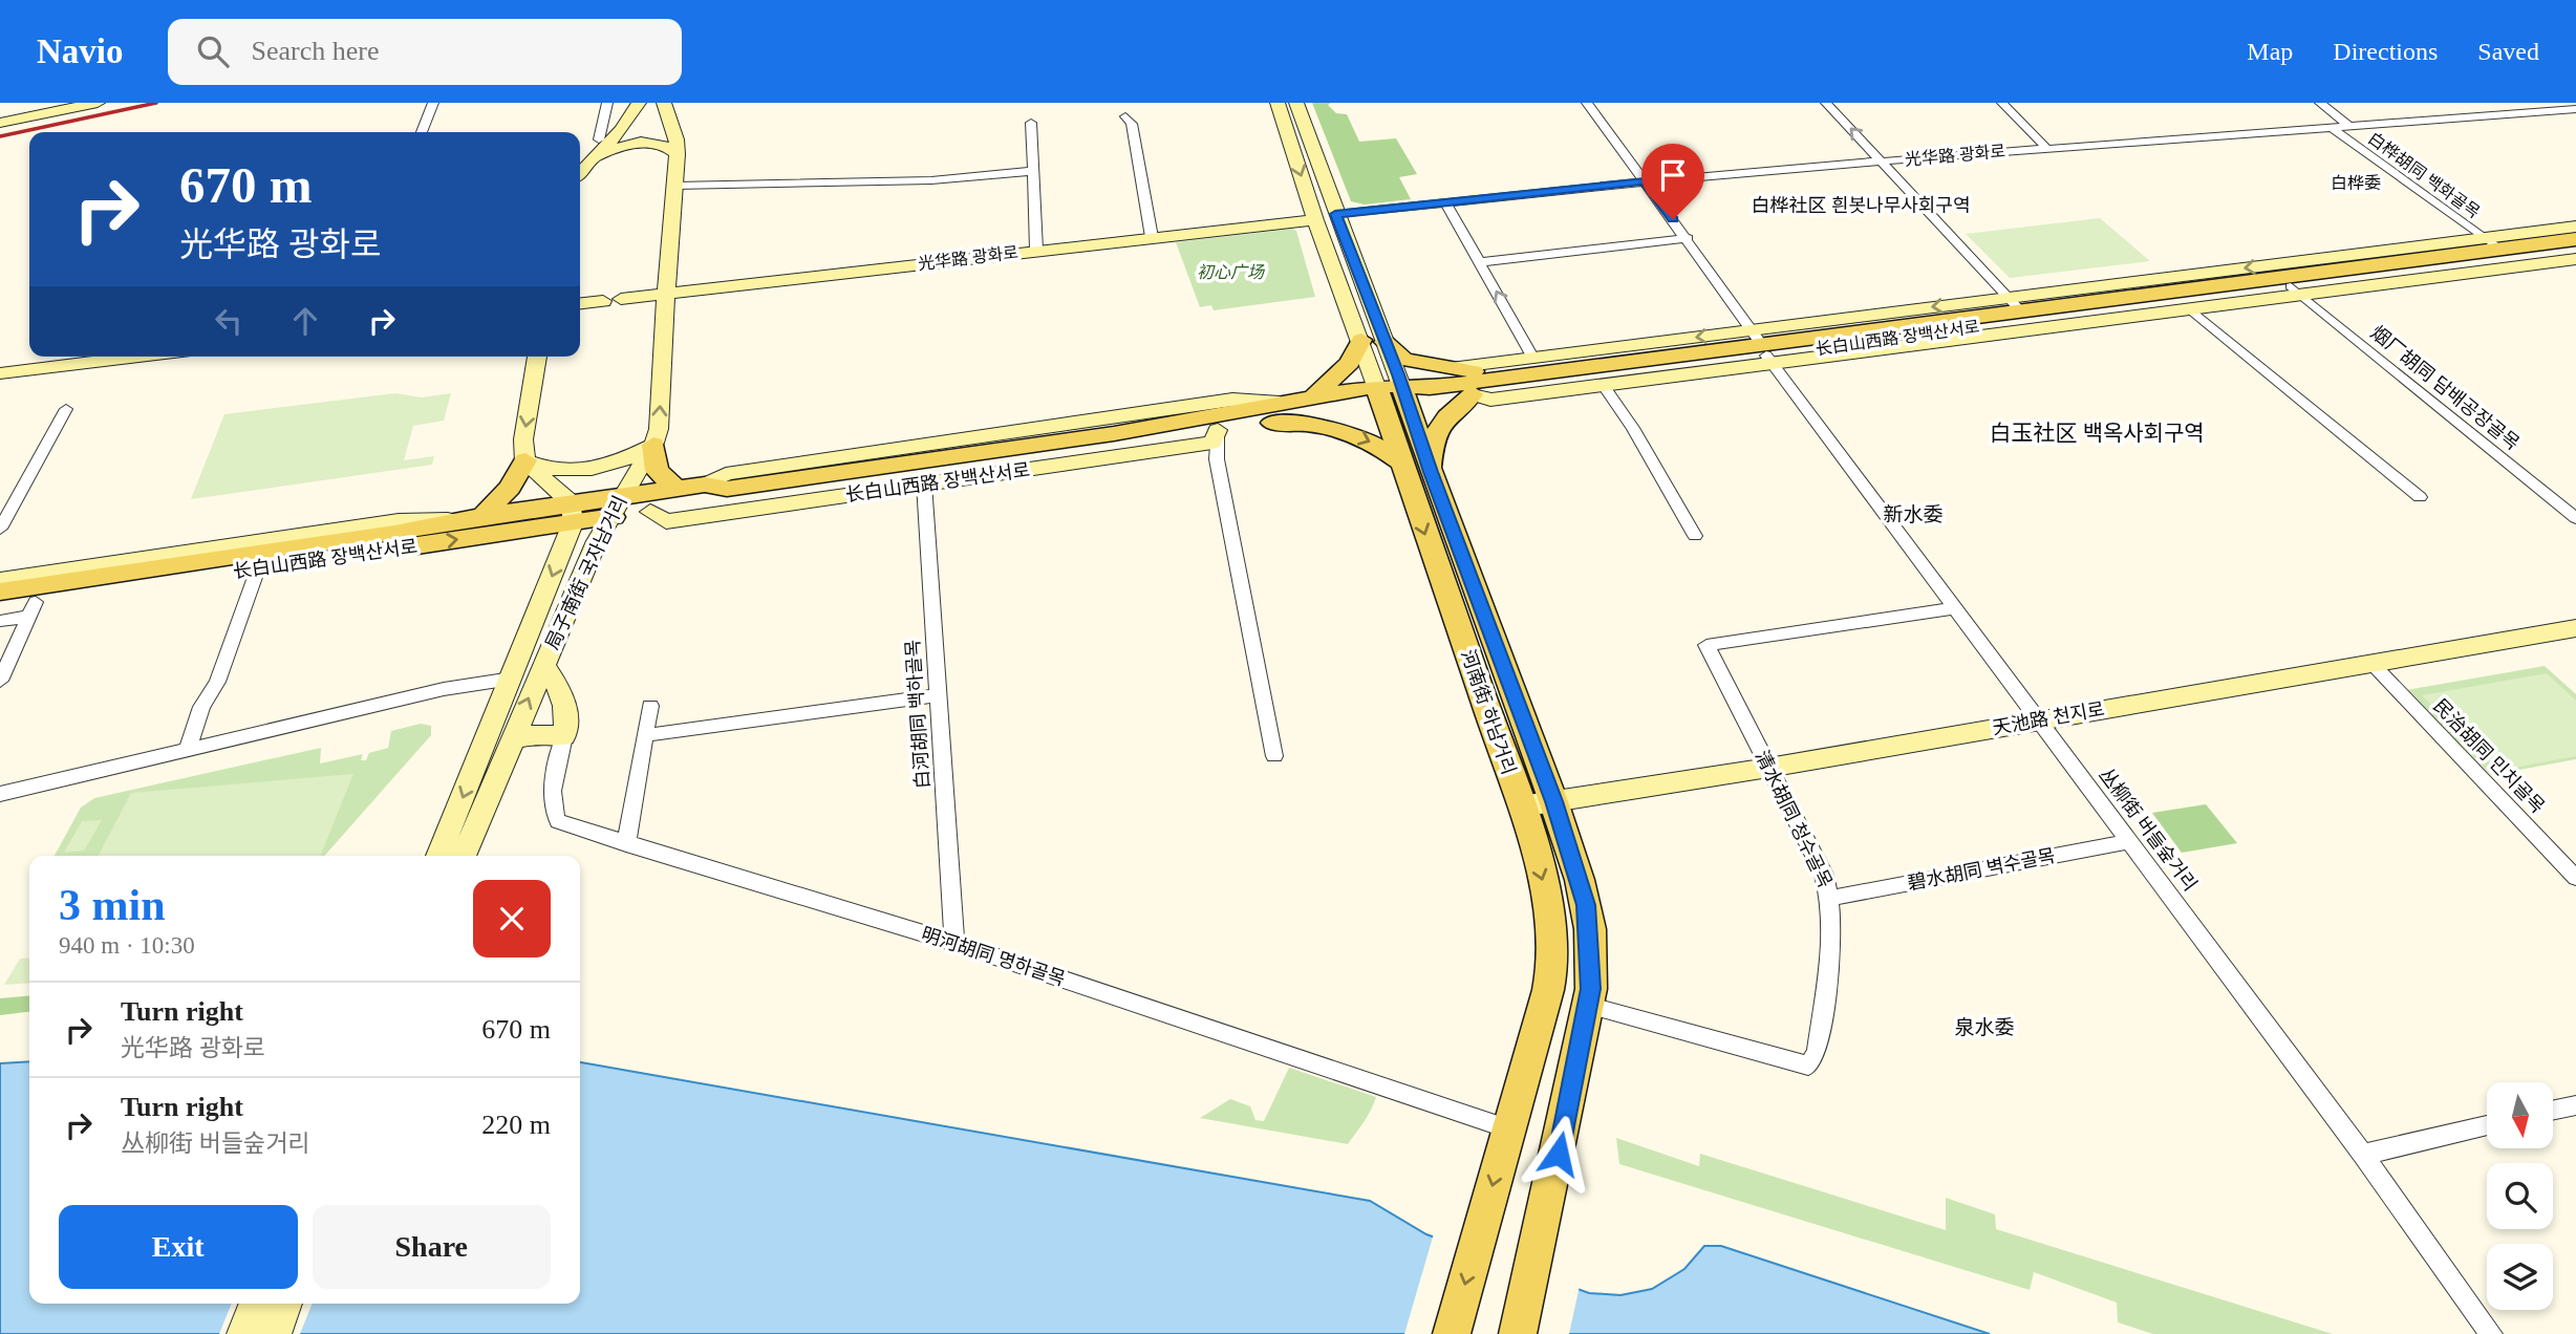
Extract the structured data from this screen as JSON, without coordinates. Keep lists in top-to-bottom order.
{
  "streets": {
    "main road": ["长白山西路 장백산서로", "河南街 하남거리"],
    "street": [
      "光华路 광화로",
      "白桦胡同 백화골목",
      "烟厂胡同 담배공장골목",
      "局子南街 국자남거리",
      "白河胡同 백하골목",
      "天池路 천지로",
      "民治胡同 민치골목",
      "清水胡同 청수골목",
      "丛柳街 버들숲거리",
      "碧水胡同 벽수골목",
      "明河胡同 명하골목"
    ]
  },
  "crossings": [
    ["光华路 광화로", "白桦胡同 백화골목"],
    ["光华路 광화로", "局子南街 국자남거리"],
    ["光华路 광화로", "河南街 하남거리"],
    ["光华路 광화로", "丛柳街 버들숲거리"],
    ["白桦胡同 백화골목", "长白山西路 장백산서로"],
    ["长白山西路 장백산서로", "烟厂胡同 담배공장골목"],
    ["长白山西路 장백산서로", "局子南街 국자남거리"],
    ["长白山西路 장백산서로", "河南街 하남거리"],
    ["长白山西路 장백산서로", "白河胡同 백하골목"],
    ["长白山西路 장백산서로", "丛柳街 버들숲거리"],
    ["河南街 하남거리", "天池路 천지로"],
    ["河南街 하남거리", "清水胡同 청수골목"],
    ["河南街 하남거리", "明河胡同 명하골목"],
    ["白河胡同 백하골목", "明河胡同 명하골목"],
    ["天池路 천지로", "民治胡同 민치골목"],
    ["天池路 천지로", "清水胡同 청수골목"],
    ["天池路 천지로", "丛柳街 버들숲거리"],
    ["清水胡同 청수골목", "丛柳街 버들숲거리"],
    ["清水胡同 청수골목", "碧水胡同 벽수골목"],
    ["丛柳街 버들숲거리", "碧水胡同 벽수골목"]
  ],
  "districts": [
    "白桦委",
    "白桦社区 흰봇나무사회구역",
    "白玉社区 백옥사회구역",
    "新水委",
    "泉水委"
  ],
  "parks": ["初心广场"],
  "north": "bottom",
  "page": {
    "header": "Navio",
    "search": "Search here",
    "nav": ["Map", "Directions", "Saved"],
    "turn": ["670 m", "光华路 광화로"],
    "heading": ["3 min", "940 m · 10:30"],
    "list": [
      {
        "name": "Turn right",
        "note": "光华路 광화로",
        "value": "670 m"
      },
      {
        "name": "Turn right",
        "note": "丛柳街 버들숲거리",
        "value": "220 m"
      }
    ],
    "buttons": ["Exit", "Share"]
  }
}
